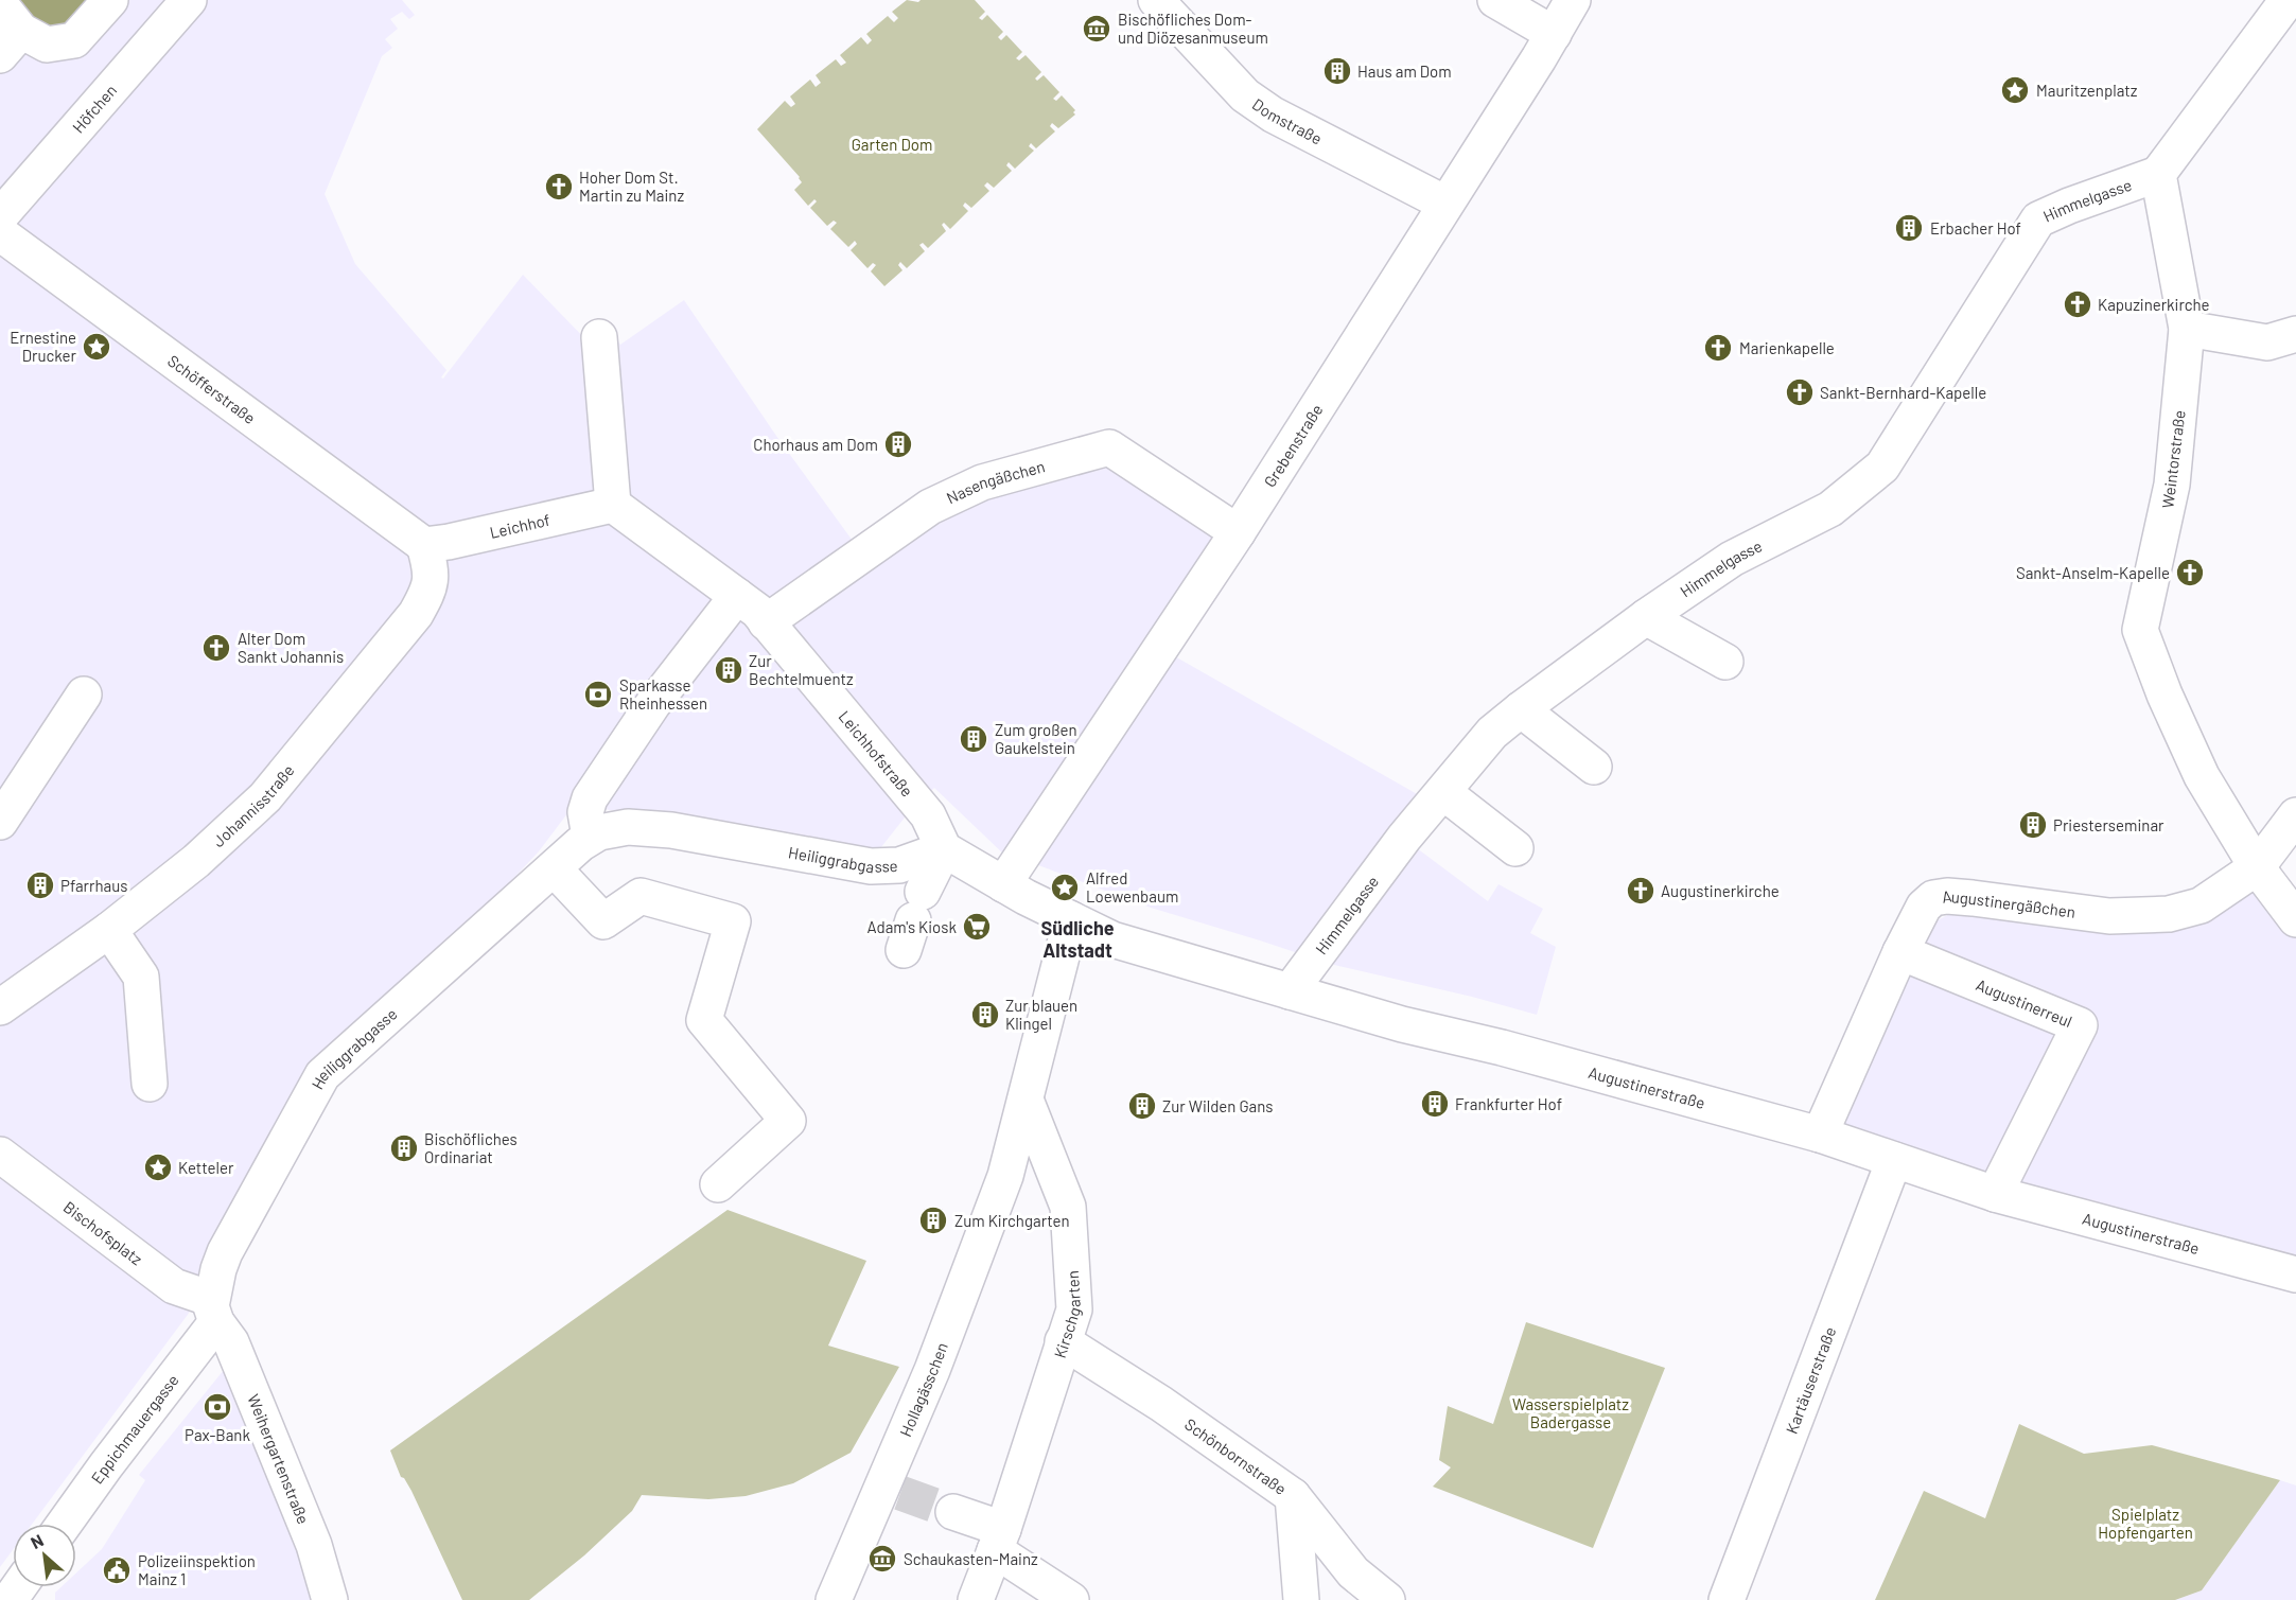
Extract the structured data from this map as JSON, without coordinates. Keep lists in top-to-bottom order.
{
  "streets": {
    "street": [
      "Höfchen",
      "Domstraße",
      "Himmelgasse",
      "Schöfferstraße",
      "Grebenstraße",
      "Weintorstraße",
      "Nasengäßchen",
      "Leichhof",
      "Leichhofstraße",
      "Johannisstraße",
      "Heiliggrabgasse",
      "Augustinergäßchen",
      "Augustinerreul",
      "Augustinerstraße",
      "Bischofsplatz",
      "Kirschgarten",
      "Kartäuserstraße",
      "Hollagässchen",
      "Eppichmauergasse",
      "Schönbornstraße",
      "Weihergartenstraße"
    ]
  },
  "crossings": [
    ["Domstraße", "Grebenstraße"],
    ["Himmelgasse", "Weintorstraße"],
    ["Himmelgasse", "Augustinerstraße"],
    ["Schöfferstraße", "Leichhof"],
    ["Schöfferstraße", "Johannisstraße"],
    ["Grebenstraße", "Nasengäßchen"],
    ["Grebenstraße", "Augustinerstraße"],
    ["Weintorstraße", "Augustinergäßchen"],
    ["Nasengäßchen", "Leichhofstraße"],
    ["Leichhof", "Johannisstraße"],
    ["Leichhofstraße", "Heiliggrabgasse"],
    ["Heiliggrabgasse", "Bischofsplatz"],
    ["Heiliggrabgasse", "Eppichmauergasse"],
    ["Heiliggrabgasse", "Weihergartenstraße"],
    ["Augustinergäßchen", "Augustinerreul"],
    ["Augustinergäßchen", "Augustinerstraße"],
    ["Augustinerreul", "Augustinerstraße"],
    ["Augustinerstraße", "Kartäuserstraße"],
    ["Bischofsplatz", "Eppichmauergasse"],
    ["Bischofsplatz", "Weihergartenstraße"],
    ["Kirschgarten", "Hollagässchen"],
    ["Kirschgarten", "Schönbornstraße"],
    ["Eppichmauergasse", "Weihergartenstraße"]
  ],
  "districts": ["Südliche Altstadt"],
  "parks": ["Garten Dom", "Wasserspielplatz Badergasse", "Spielplatz Hopfengarten"],
  "places": {
    "museum": ["Bischöfliches Dom- und Diözesanmuseum", "Schaukasten-Mainz"],
    "building": [
      "Haus am Dom",
      "Erbacher Hof",
      "Chorhaus am Dom",
      "Zur Bechtelmuentz",
      "Zum großen Gaukelstein",
      "Priesterseminar",
      "Pfarrhaus",
      "Zur blauen Klingel",
      "Frankfurter Hof",
      "Zur Wilden Gans",
      "Bischöfliches Ordinariat",
      "Zum Kirchgarten"
    ],
    "place": [
      "Mauritzenplatz",
      "Ernestine Drucker",
      "Alfred Loewenbaum",
      "Ketteler"
    ],
    "church": [
      "Hoher Dom St. Martin zu Mainz",
      "Kapuzinerkirche",
      "Marienkapelle",
      "Sankt-Bernhard-Kapelle",
      "Sankt-Anselm-Kapelle",
      "Alter Dom Sankt Johannis",
      "Augustinerkirche"
    ],
    "bank": ["Sparkasse Rheinhessen", "Pax-Bank"],
    "supermarket": ["Adam's Kiosk"],
    "public building": ["Polizeiinspektion Mainz 1"]
  },
  "north": "top left"
}
